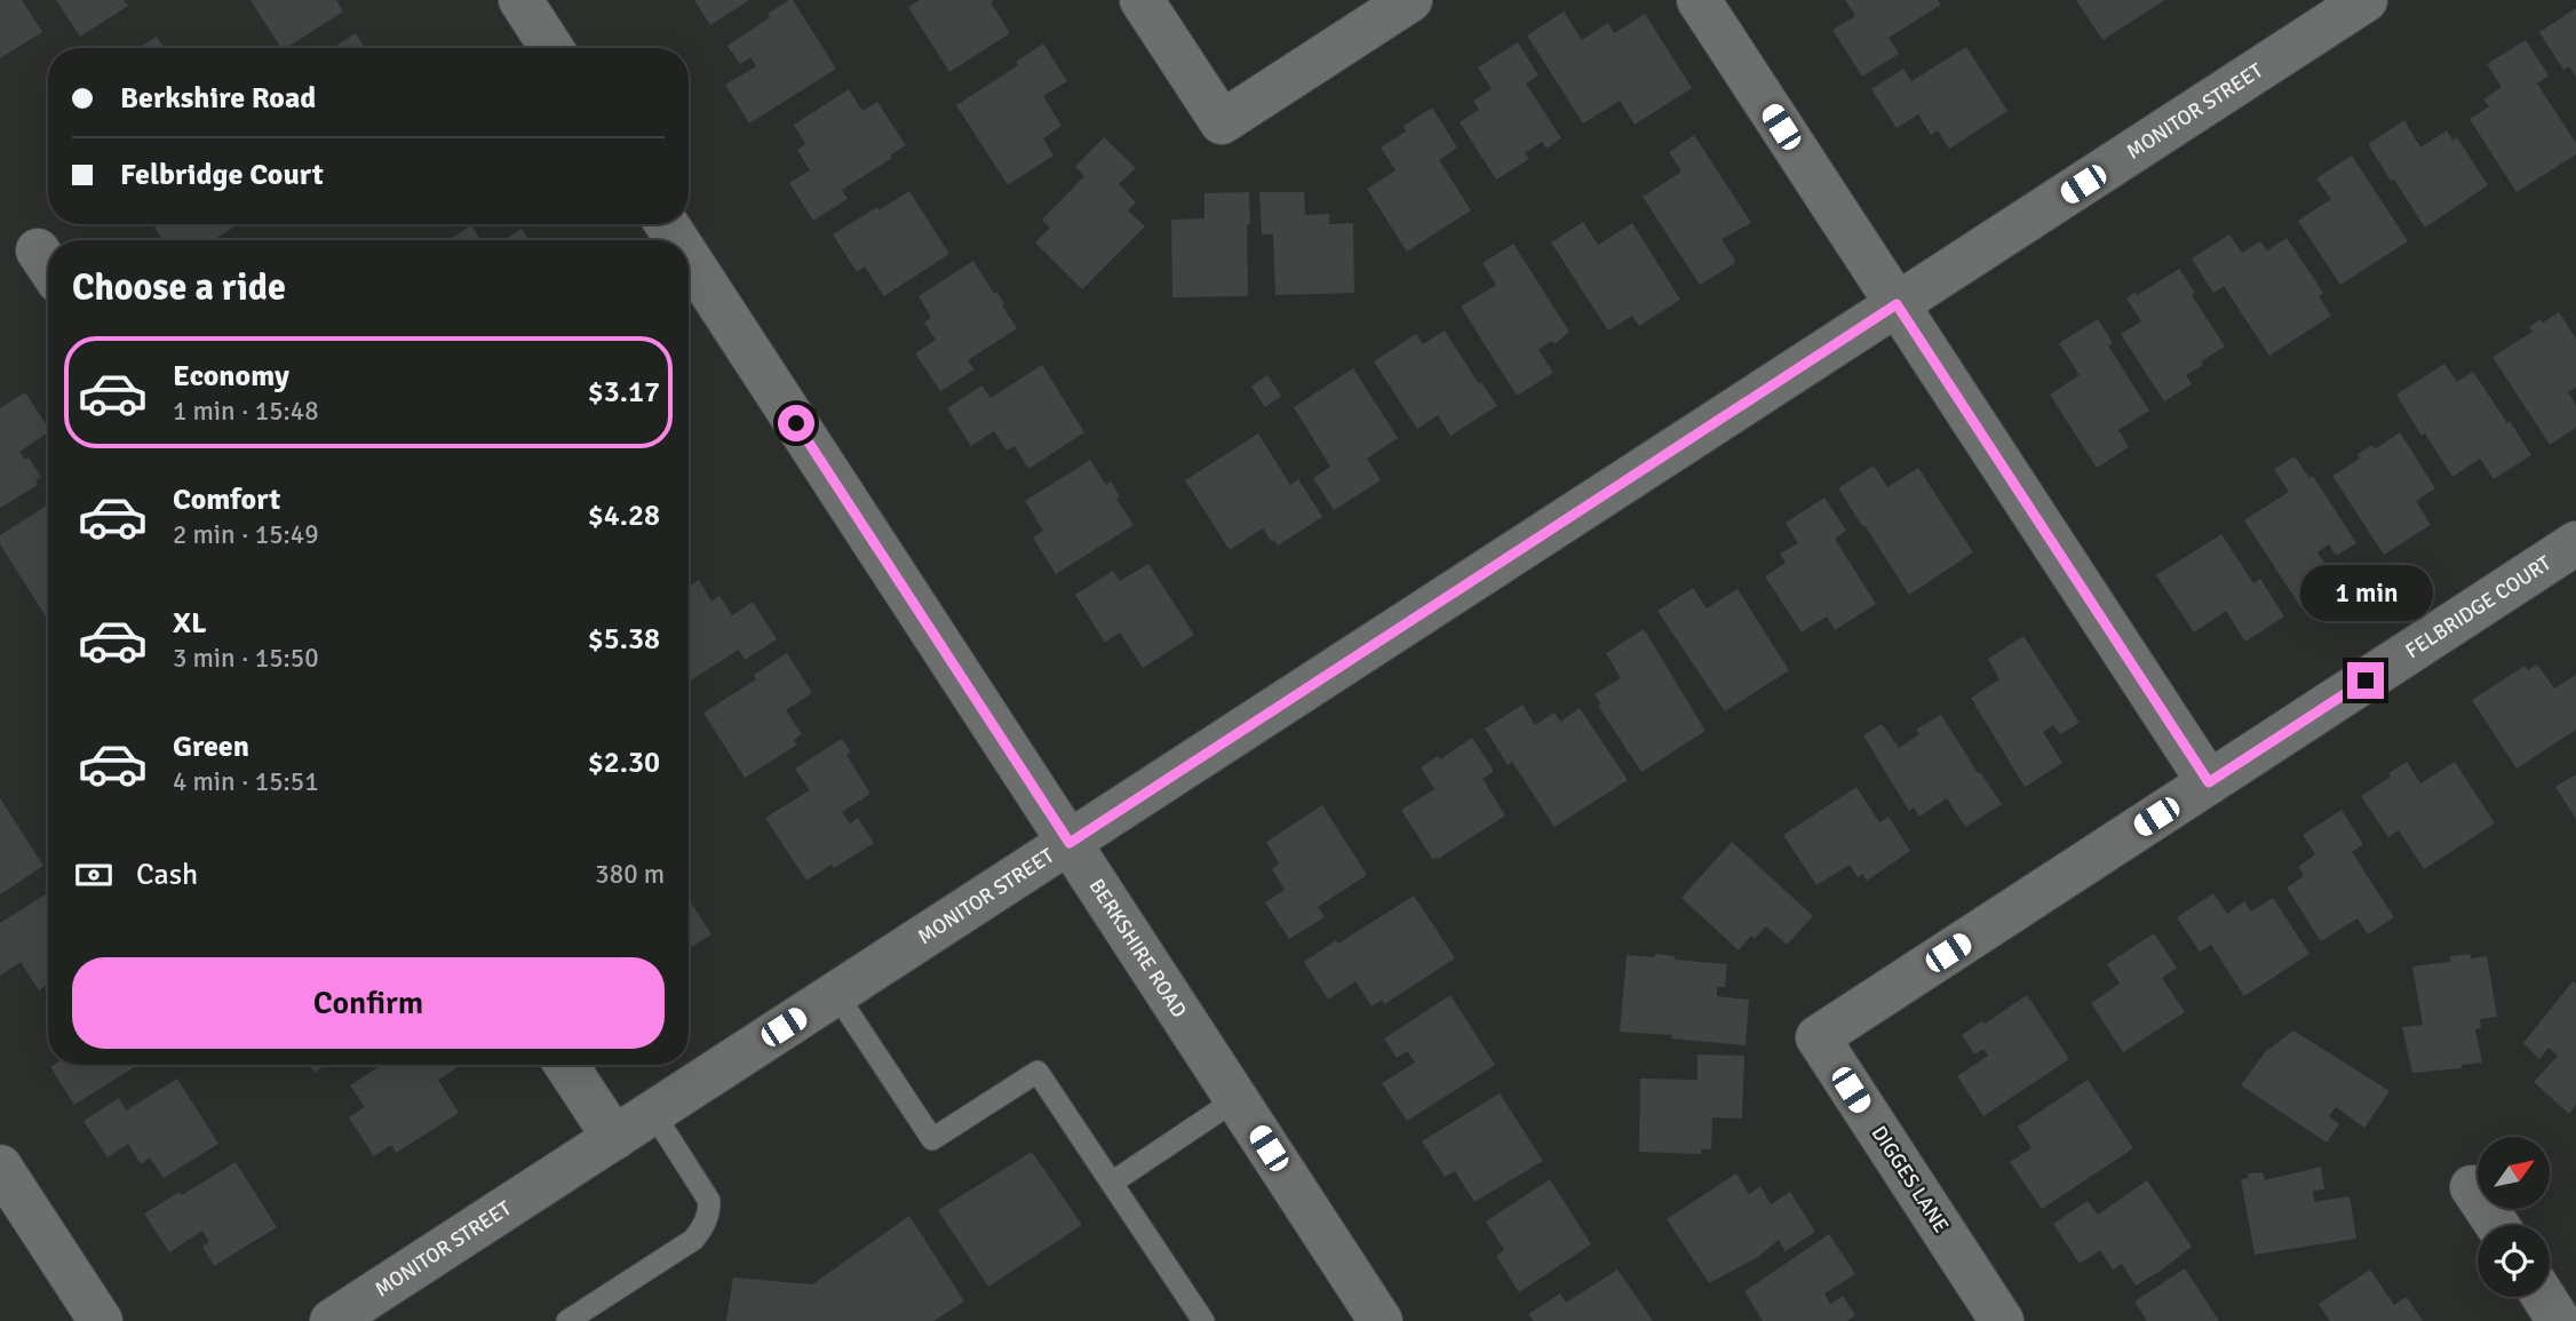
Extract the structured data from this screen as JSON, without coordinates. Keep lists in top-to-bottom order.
{
  "streets": {
    "street": [
      "MONITOR STREET",
      "FELBRIDGE COURT",
      "BERKSHIRE ROAD",
      "DIGGES LANE"
    ]
  },
  "crossings": [
    ["MONITOR STREET", "BERKSHIRE ROAD"],
    ["FELBRIDGE COURT", "DIGGES LANE"]
  ],
  "north": "top right",
  "page": {
    "banner": ["Berkshire Road", "Felbridge Court"],
    "heading": "Choose a ride",
    "list": [
      {
        "name": "Economy",
        "note": "1 min · 15:48",
        "value": "$3.17"
      },
      {
        "name": "Comfort",
        "note": "2 min · 15:49",
        "value": "$4.28"
      },
      {
        "name": "XL",
        "note": "3 min · 15:50",
        "value": "$5.38"
      },
      {
        "name": "Green",
        "note": "4 min · 15:51",
        "value": "$2.30"
      }
    ],
    "bubble": "1 min",
    "pay": ["Cash", "380 m"],
    "buttons": "Confirm"
  }
}
